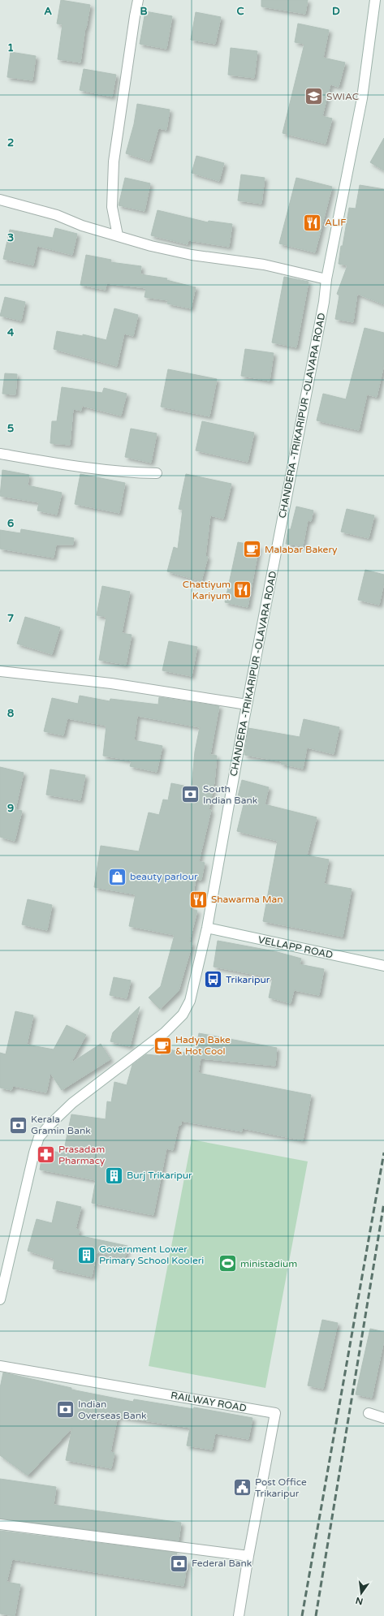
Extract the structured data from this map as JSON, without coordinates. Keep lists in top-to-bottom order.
{
  "streets": {
    "street": ["CHANDERA -TRIKARIPUR -OLAVARA ROAD", "VELLAPP ROAD", "RAILWAY ROAD"]
  },
  "crossings": [
    ["CHANDERA -TRIKARIPUR -OLAVARA ROAD", "VELLAPP ROAD"]
  ],
  "places": {
    "school or university": ["SWIAC"],
    "restaurant": ["ALIF", "Chattiyum Kariyum", "Shawarma Man"],
    "cafe": ["Malabar Bakery", "Hadya Bake & Hot Cool"],
    "bank": [
      "South Indian Bank",
      "Kerala Gramin Bank",
      "Indian Overseas Bank",
      "Federal Bank"
    ],
    "shop": ["beauty parlour"],
    "bus stop": ["Trikaripur"],
    "pharmacy": ["Prasadam Pharmacy"],
    "building": ["Burj Trikaripur", "Government Lower Primary School Kooleri"],
    "sports": ["ministadium"],
    "public building": ["Post Office Trikaripur"]
  },
  "north": "bottom",
  "grid": {
    "columns": [
      "A",
      "B",
      "C",
      "D"
    ],
    "rows": [
      "1",
      "2",
      "3",
      "4",
      "5",
      "6",
      "7",
      "8",
      "9"
    ]
  }
}
